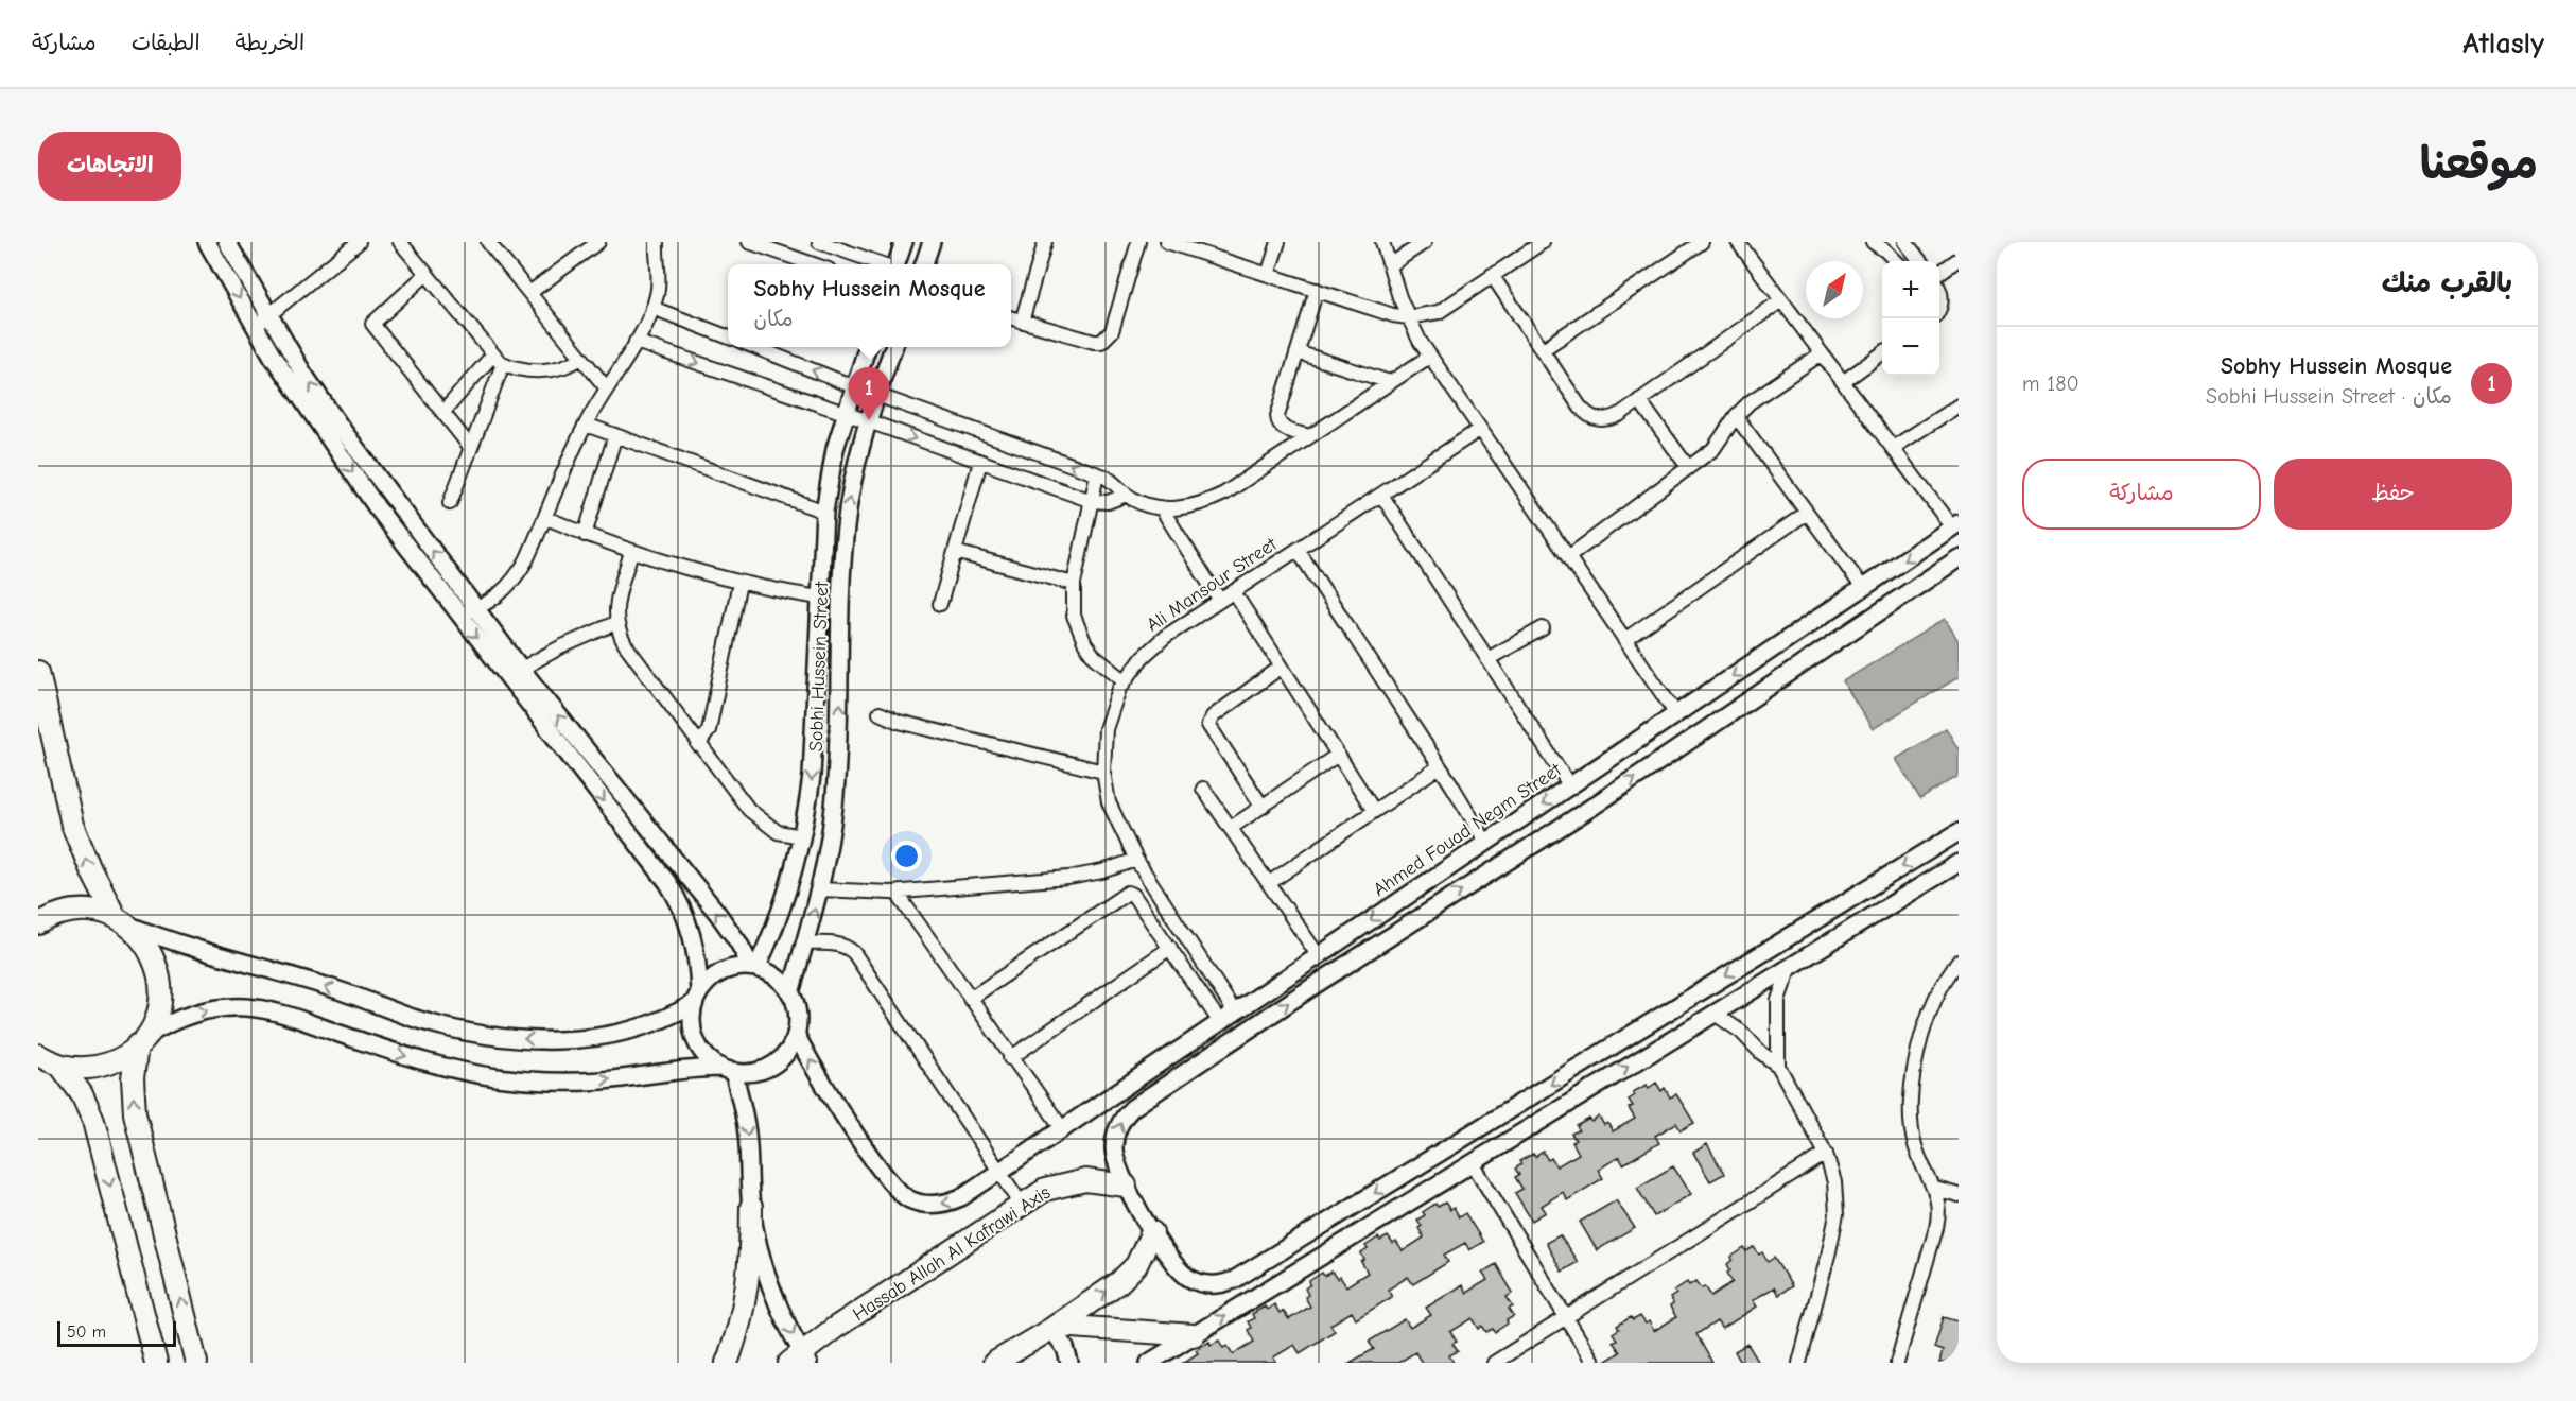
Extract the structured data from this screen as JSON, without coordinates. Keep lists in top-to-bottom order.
{
  "streets": {
    "main road": ["Hassab Allah Al Kafrawi Axis"],
    "street": ["Ali Mansour Street", "Sobhi Hussein Street", "Ahmed Fouad Negm Street"]
  },
  "crossings": [
    ["Ali Mansour Street", "Ahmed Fouad Negm Street"],
    ["Sobhi Hussein Street", "Ahmed Fouad Negm Street"]
  ],
  "scale_bar": "50 m",
  "north": "top right",
  "page": {
    "header": "Atlasly",
    "nav": ["الخريطة", "الطبقات", "مشاركة"],
    "title": "موقعنا",
    "buttons": [
      "الاتجاهات",
      ["حفظ", "مشاركة"]
    ],
    "heading": "بالقرب منك",
    "map_buttons": ["+", "−"],
    "popup": ["Sobhy Hussein Mosque", "مكان"],
    "list": [
      {
        "mark": "1",
        "name": "Sobhy Hussein Mosque",
        "note": "مكان · Sobhi Hussein Street",
        "value": "180 m"
      }
    ],
    "pins": "1",
    "scale": "50 m"
  }
}
